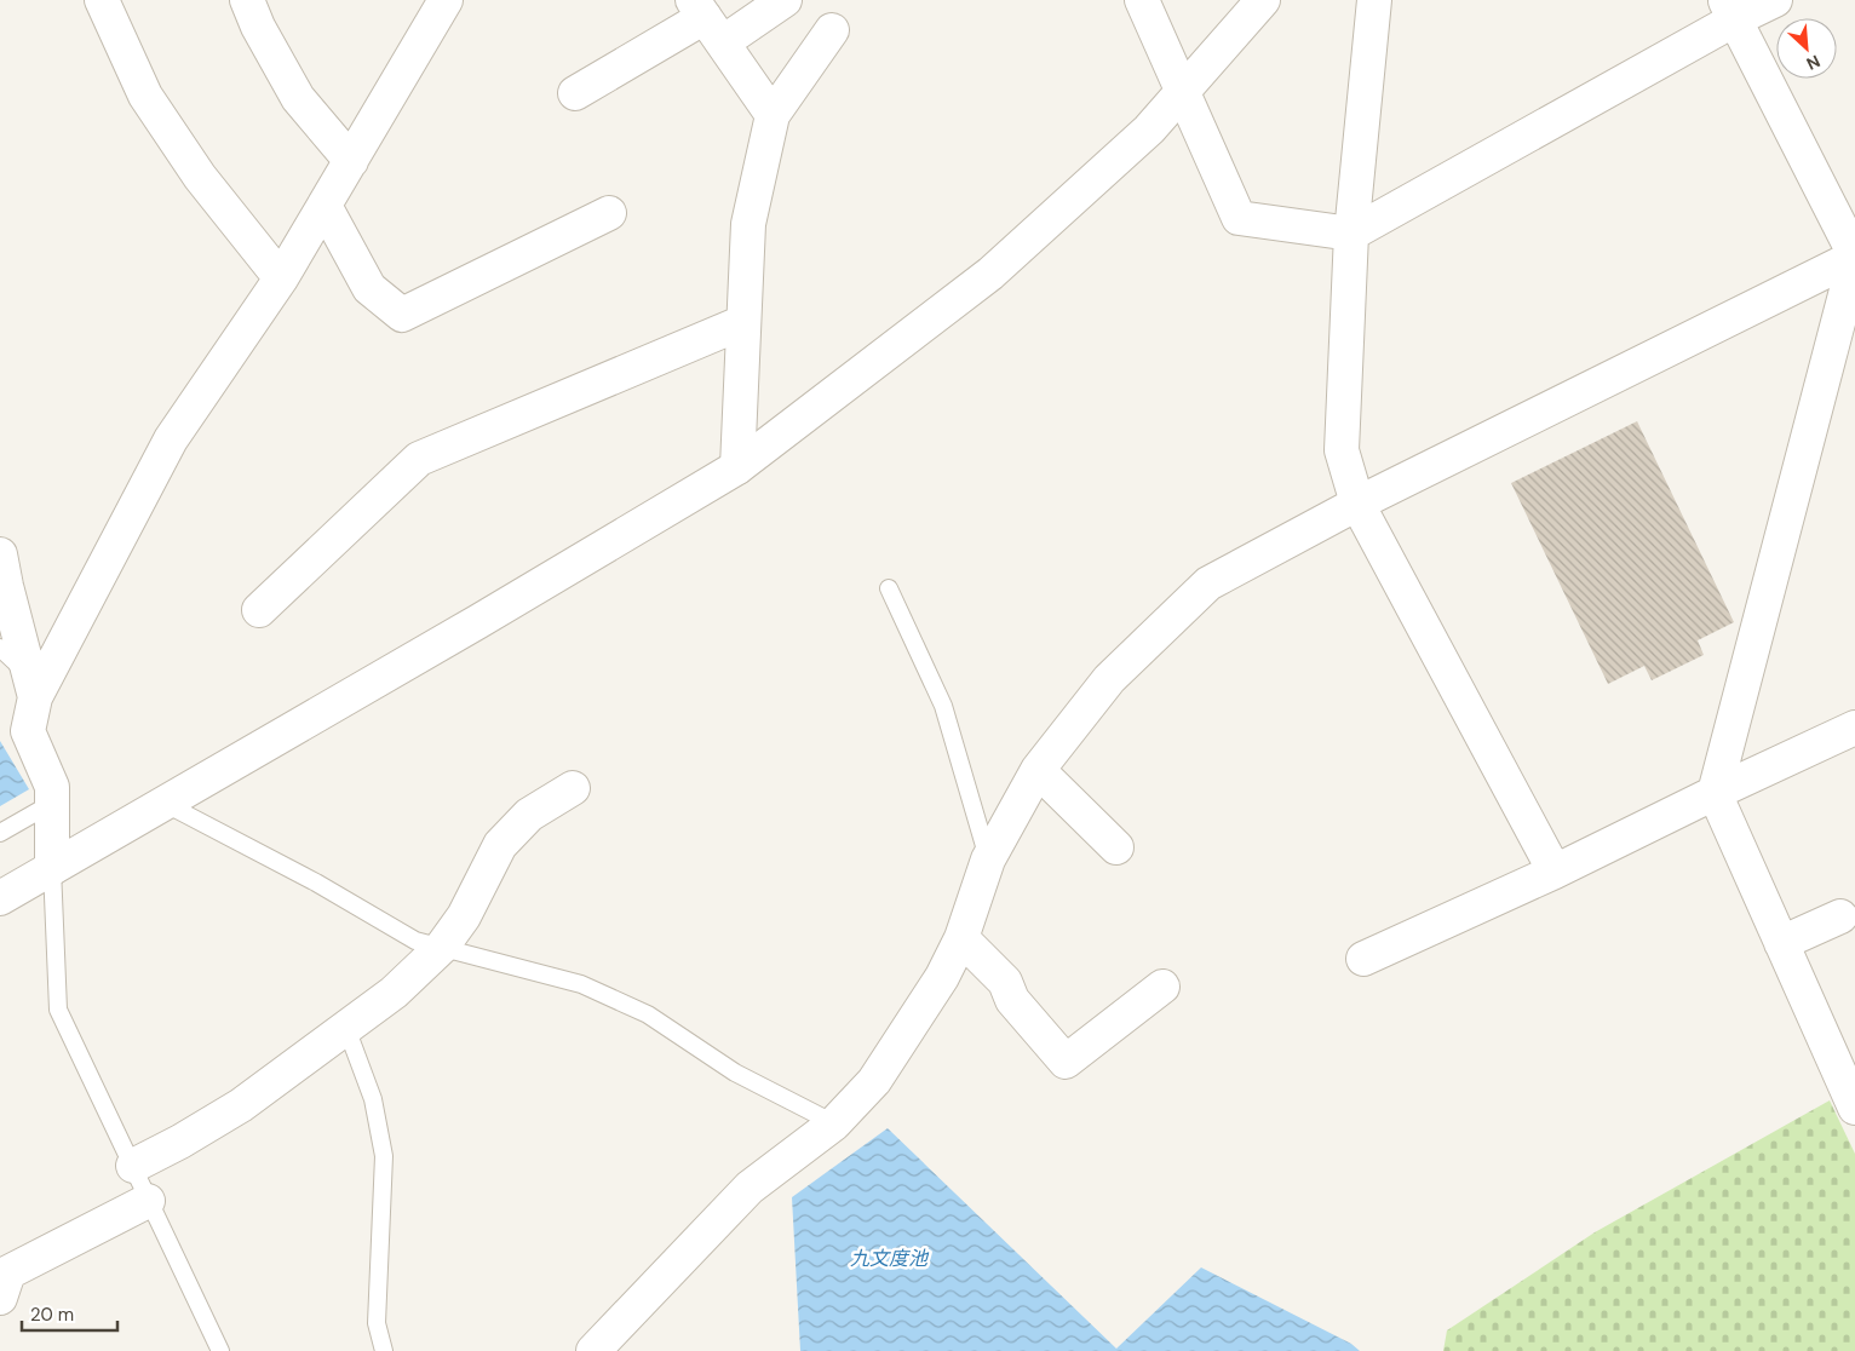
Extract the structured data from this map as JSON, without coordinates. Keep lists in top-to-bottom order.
{
  "water": ["九文度池"],
  "scale_bar": "20 m",
  "north": "bottom right"
}
